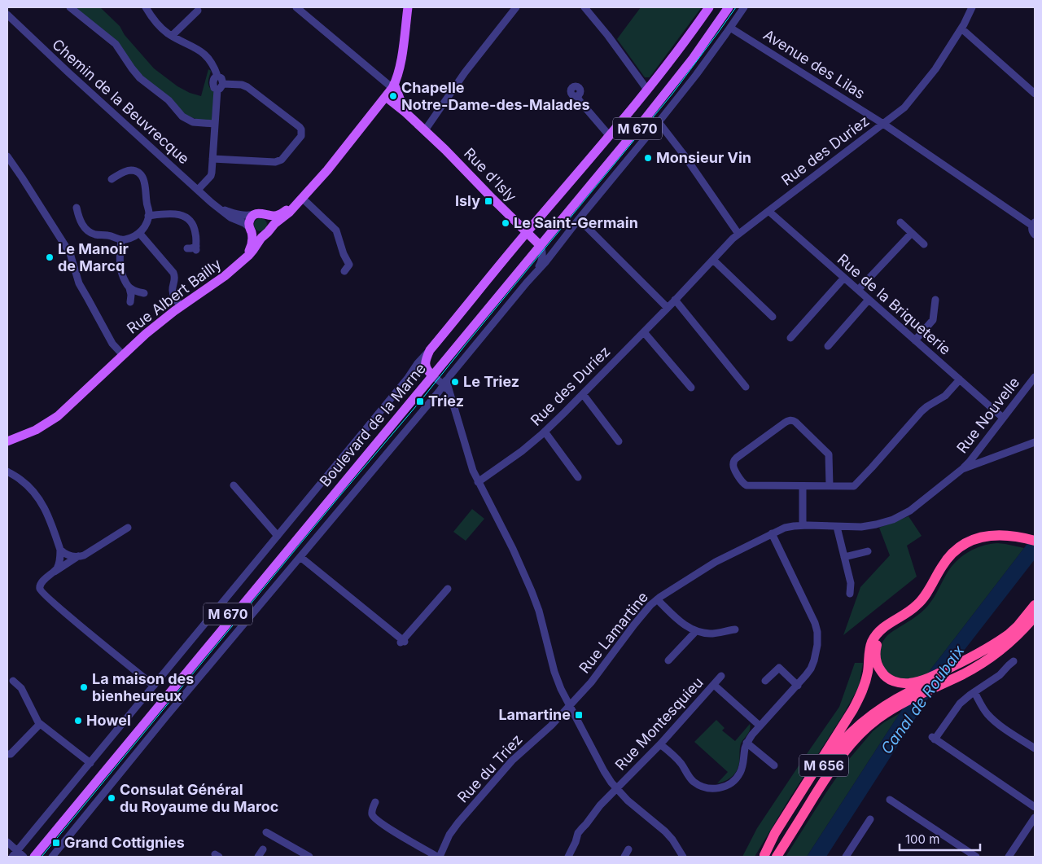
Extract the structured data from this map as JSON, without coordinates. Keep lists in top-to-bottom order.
{
  "streets": {
    "highway": ["M 656"],
    "main road": [
      "M 670",
      "Rue d'Isly",
      "Rue Albert Bailly",
      "Boulevard de la Marne"
    ],
    "street": [
      "Avenue des Lilas",
      "Chemin de la Beuvrecque",
      "Rue des Duriez",
      "Rue de la Briqueterie",
      "Rue Nouvelle",
      "Rue Lamartine",
      "Rue Montesquieu",
      "Rue du Triez"
    ]
  },
  "crossings": [
    ["Avenue des Lilas", "Rue des Duriez"],
    ["Avenue des Lilas", "Boulevard de la Marne"],
    ["Rue des Duriez", "Rue de la Briqueterie"],
    ["Rue d'Isly", "Boulevard de la Marne"],
    ["Rue de la Briqueterie", "Rue Nouvelle"],
    ["Rue Nouvelle", "Rue Lamartine"],
    ["Rue Lamartine", "Rue du Triez"]
  ],
  "water": ["Canal de Roubaix"],
  "places": {
    "other": [
      "Chapelle Notre-Dame-des-Malades",
      "Monsieur Vin",
      "Le Saint-Germain",
      "Le Manoir de Marcq",
      "Le Triez",
      "La maison des bienheureux",
      "Howel",
      "Consulat Général du Royaume du Maroc"
    ],
    "transit": [
      "Isly",
      "Triez",
      "Lamartine",
      "Grand Cottignies"
    ]
  },
  "scale_bar": "100 m"
}
